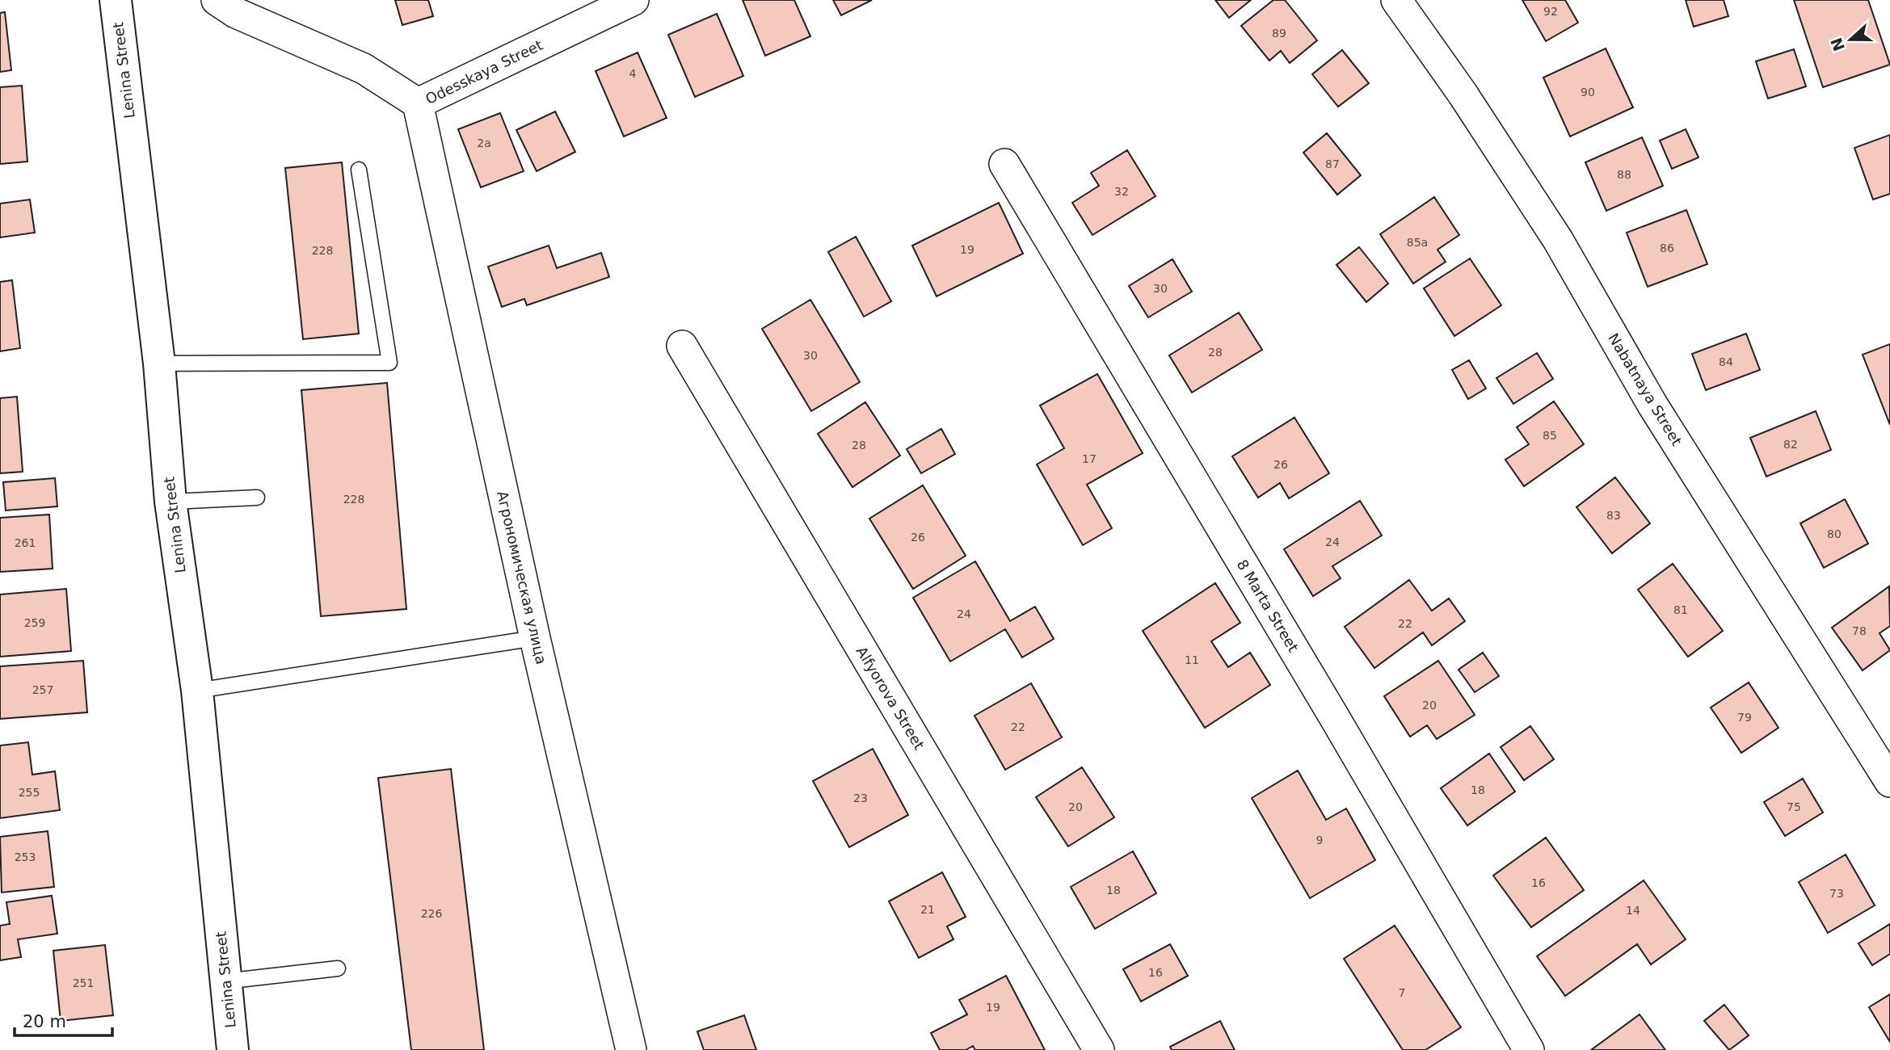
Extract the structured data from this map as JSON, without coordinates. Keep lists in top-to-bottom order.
{
  "streets": {
    "street": [
      "Lenina Street",
      "Odesskaya Street",
      "Nabatnaya Street",
      "Агрономическая улица",
      "8 Marta Street",
      "Alfyorova Street"
    ]
  },
  "crossings": [
    ["Odesskaya Street", "Агрономическая улица"]
  ],
  "house_numbers": [
    "92",
    "89",
    "4",
    "90",
    "2а",
    "87",
    "88",
    "32",
    "85а",
    "86",
    "19",
    "228",
    "30",
    "28",
    "30",
    "84",
    "85",
    "82",
    "28",
    "17",
    "26",
    "228",
    "83",
    "80",
    "26",
    "24",
    "261",
    "81",
    "24",
    "259",
    "22",
    "78",
    "11",
    "257",
    "20",
    "79",
    "22",
    "18",
    "255",
    "23",
    "20",
    "75",
    "9",
    "253",
    "16",
    "18",
    "73",
    "21",
    "14",
    "226",
    "16",
    "251",
    "7",
    "19"
  ],
  "scale_bar": "20 m",
  "north": "left"
}
